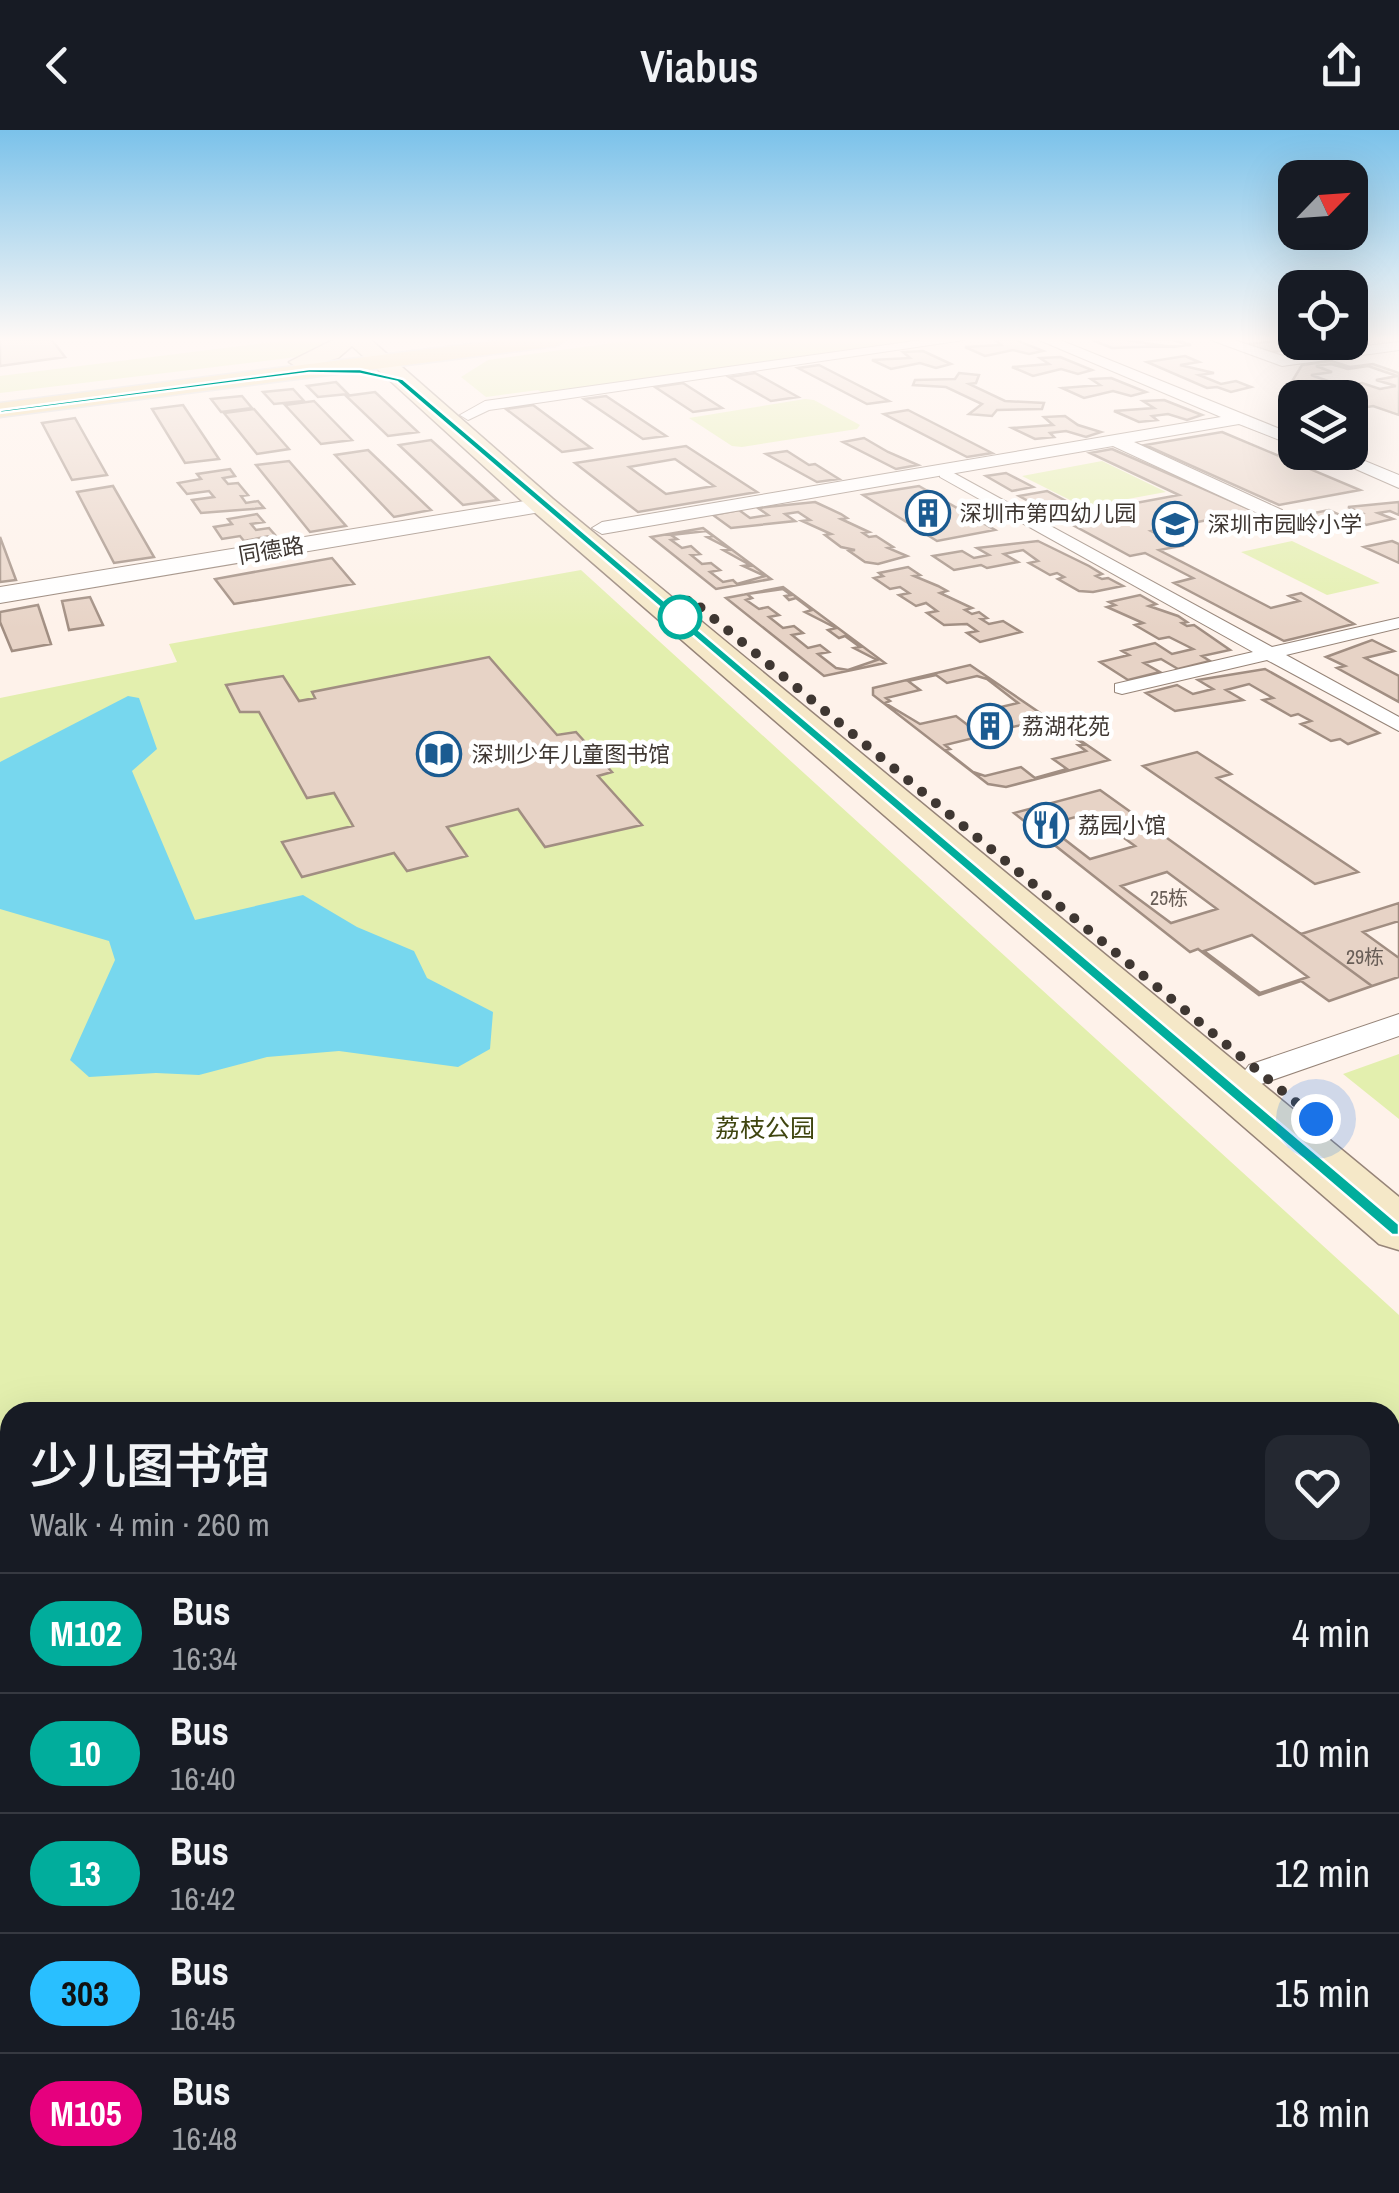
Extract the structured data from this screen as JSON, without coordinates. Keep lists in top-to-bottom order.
{
  "streets": {
    "street": ["同德路"]
  },
  "parks": ["荔枝公园"],
  "places": {
    "building": ["深圳市第四幼儿园", "荔湖花苑"],
    "school or university": ["深圳市园岭小学"],
    "library": ["深圳少年儿童图书馆"],
    "restaurant": ["荔园小馆"]
  },
  "lines": ["bus line M102"],
  "house_numbers": ["25栋", "29栋"],
  "north": "top right",
  "page": {
    "header": "Viabus",
    "heading": ["少儿图书馆", "Walk · 4 min · 260 m"],
    "list": [
      {
        "mark": "M102",
        "name": "Bus",
        "note": "16:34",
        "value": "4 min"
      },
      {
        "mark": "10",
        "name": "Bus",
        "note": "16:40",
        "value": "10 min"
      },
      {
        "mark": "13",
        "name": "Bus",
        "note": "16:42",
        "value": "12 min"
      },
      {
        "mark": "303",
        "name": "Bus",
        "note": "16:45",
        "value": "15 min"
      },
      {
        "mark": "M105",
        "name": "Bus",
        "note": "16:48",
        "value": "18 min"
      }
    ]
  }
}
